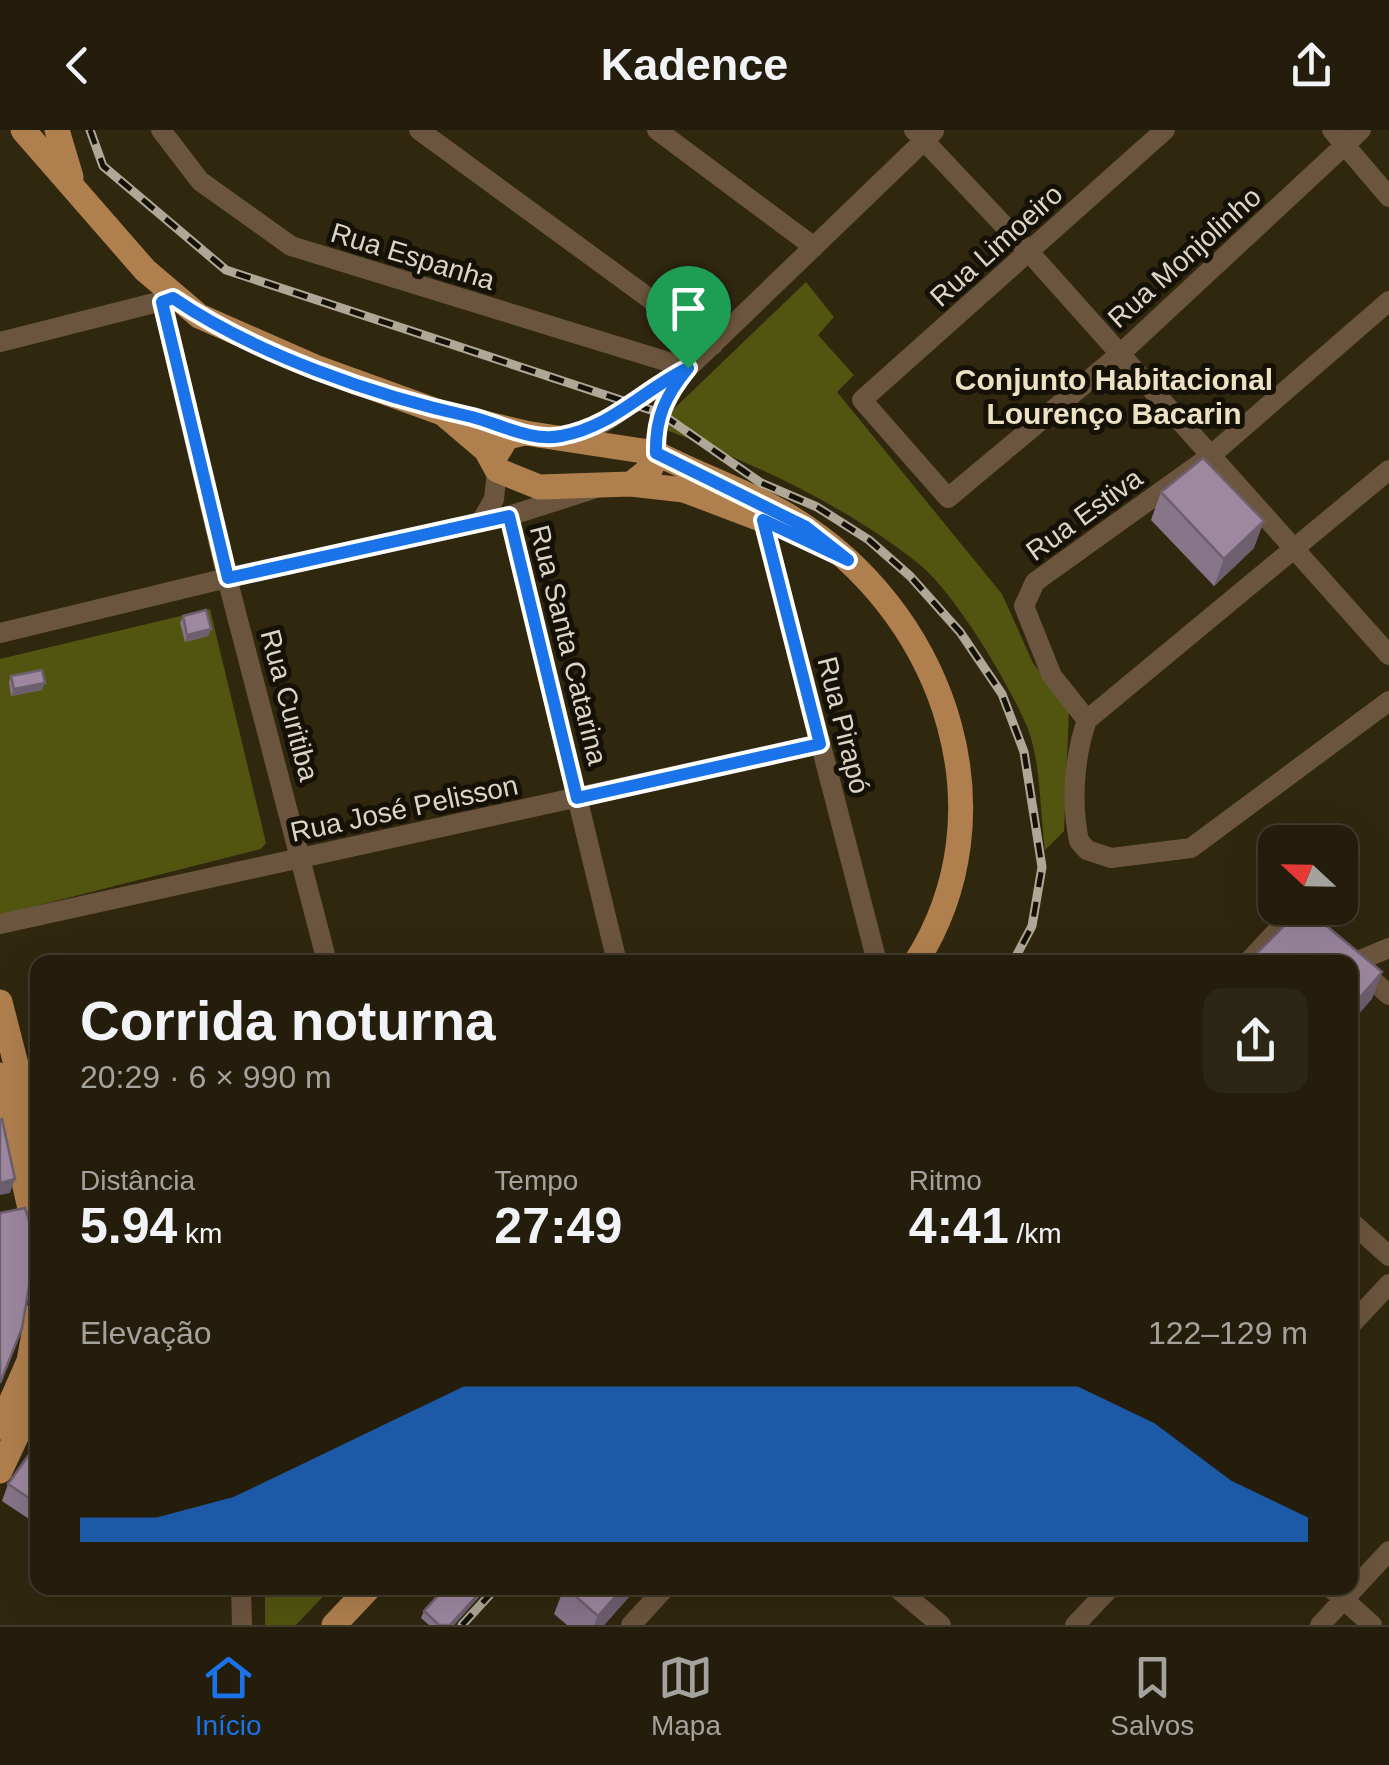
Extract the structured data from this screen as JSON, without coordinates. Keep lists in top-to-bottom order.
{
  "streets": {
    "street": [
      "Rua Limoeiro",
      "Rua Espanha",
      "Rua Monjolinho",
      "Rua Estiva",
      "Rua Santa Catarina",
      "Rua Curitiba",
      "Rua Pirapó",
      "Rua José Pelisson"
    ]
  },
  "crossings": [
    ["Rua Limoeiro", "Rua Monjolinho"],
    ["Rua Santa Catarina", "Rua José Pelisson"],
    ["Rua Curitiba", "Rua José Pelisson"],
    ["Rua Pirapó", "Rua José Pelisson"]
  ],
  "districts": ["Conjunto Habitacional Lourenço Bacarin"],
  "north": "left",
  "page": {
    "header": "Kadence",
    "heading": ["Corrida noturna", "20:29 · 6 × 990 m"],
    "stats": [
      ["Distância", "5.94 km"],
      ["Tempo", "27:49"],
      ["Ritmo", "4:41 /km"]
    ],
    "chart": ["Elevação", "122–129 m"],
    "tabs": ["Início", "Mapa", "Salvos"]
  }
}
